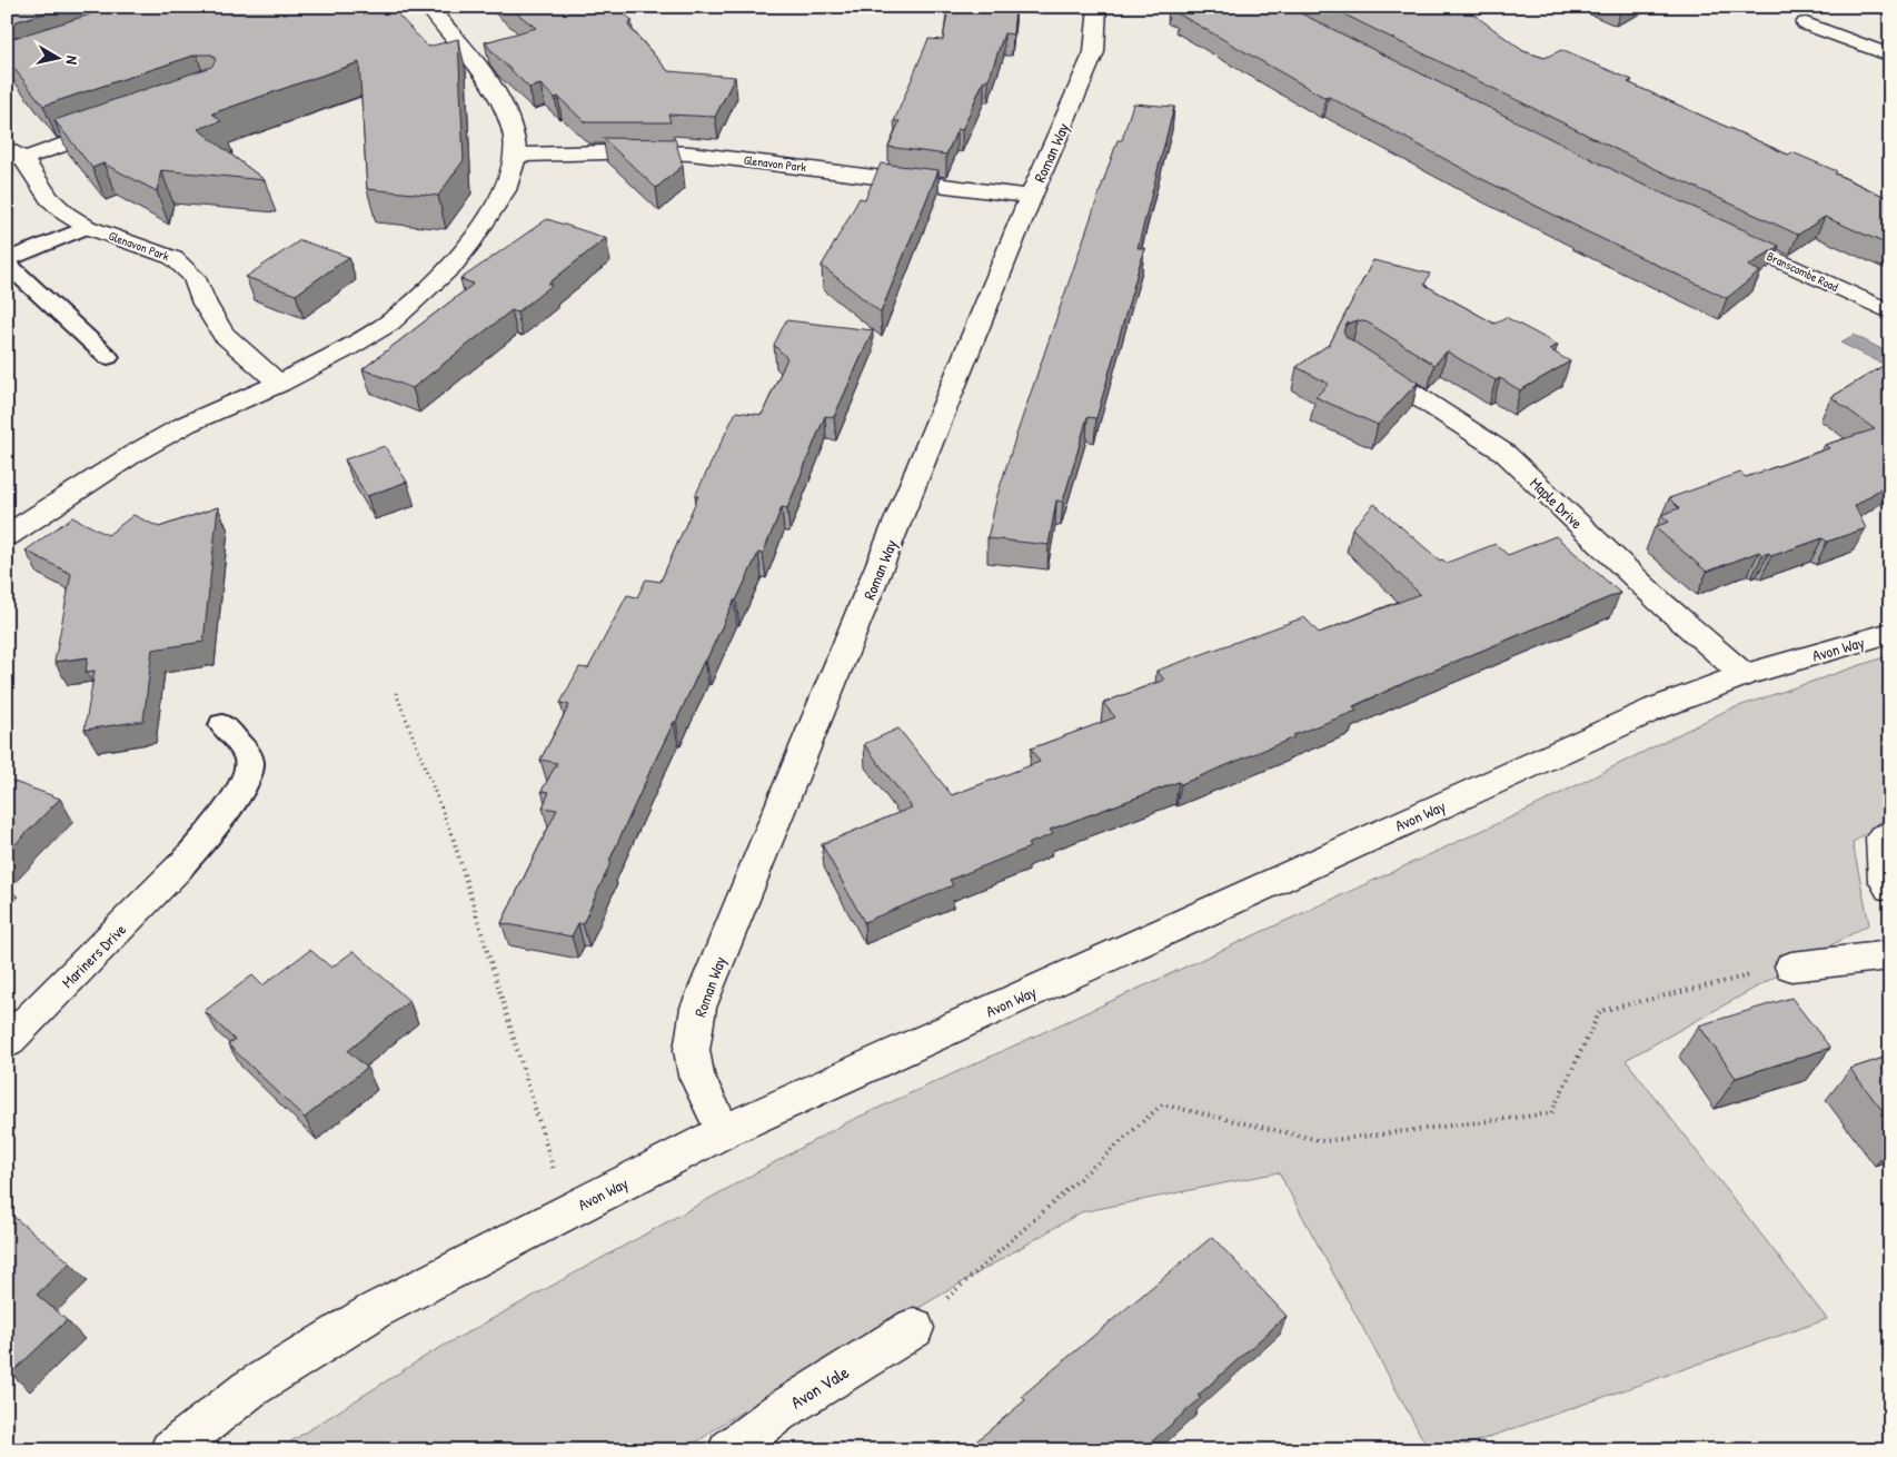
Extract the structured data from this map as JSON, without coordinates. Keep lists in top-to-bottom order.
{
  "streets": {
    "street": [
      "Roman Way",
      "Glenavon Park",
      "Branscombe Road",
      "Maple Drive",
      "Avon Way",
      "Mariners Drive",
      "Avon Vale"
    ]
  },
  "crossings": [
    ["Roman Way", "Glenavon Park"],
    ["Roman Way", "Avon Way"],
    ["Maple Drive", "Avon Way"]
  ],
  "north": "right"
}
